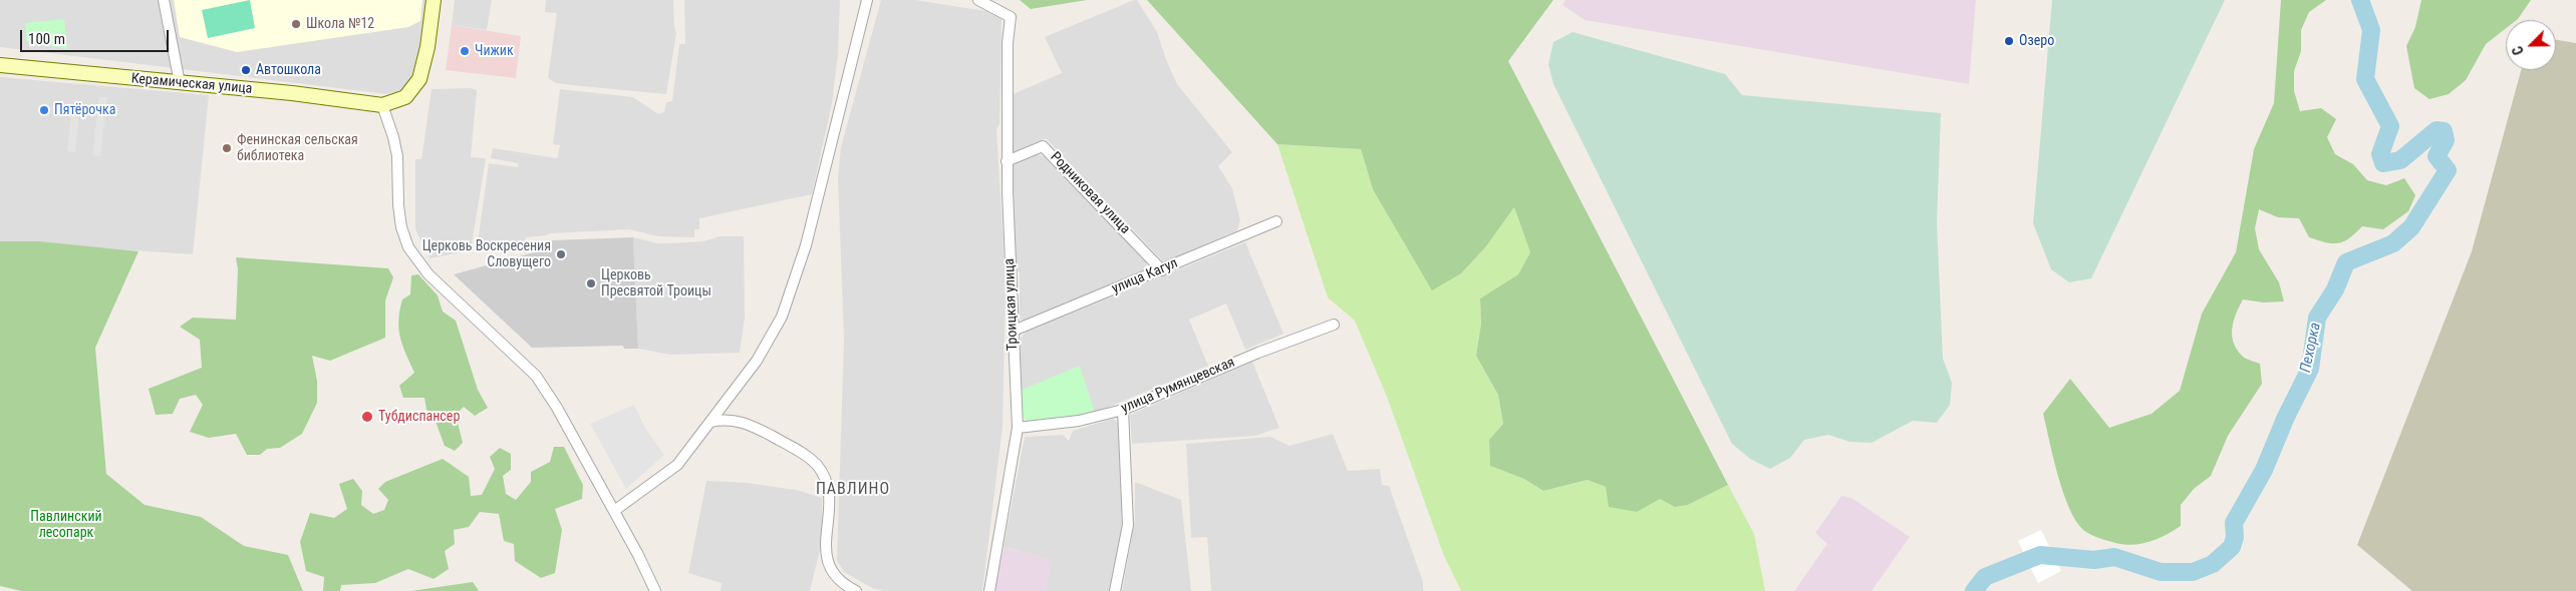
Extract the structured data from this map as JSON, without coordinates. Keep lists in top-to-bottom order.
{
  "streets": {
    "main road": ["Керамическая улица"],
    "street": [
      "Родниковая улица",
      "улица Кагул",
      "Троицкая улица",
      "улица Румянцевская"
    ]
  },
  "crossings": [
    ["Родниковая улица", "улица Кагул"],
    ["Родниковая улица", "Троицкая улица"],
    ["улица Кагул", "Троицкая улица"],
    ["Троицкая улица", "улица Румянцевская"]
  ],
  "districts": ["ПАВЛИНО"],
  "water": ["Пехорка"],
  "parks": ["Павлинский лесопарк"],
  "places": [
    "Школа №12",
    "Озеро",
    "Чижик",
    "Автошкола",
    "Пятёрочка",
    "Фенинская сельская библиотека",
    "Церковь Воскресения Словущего",
    "Церковь Пресвятой Троицы",
    "Тубдиспансер"
  ],
  "scale_bar": "100 m",
  "north": "bottom left"
}
